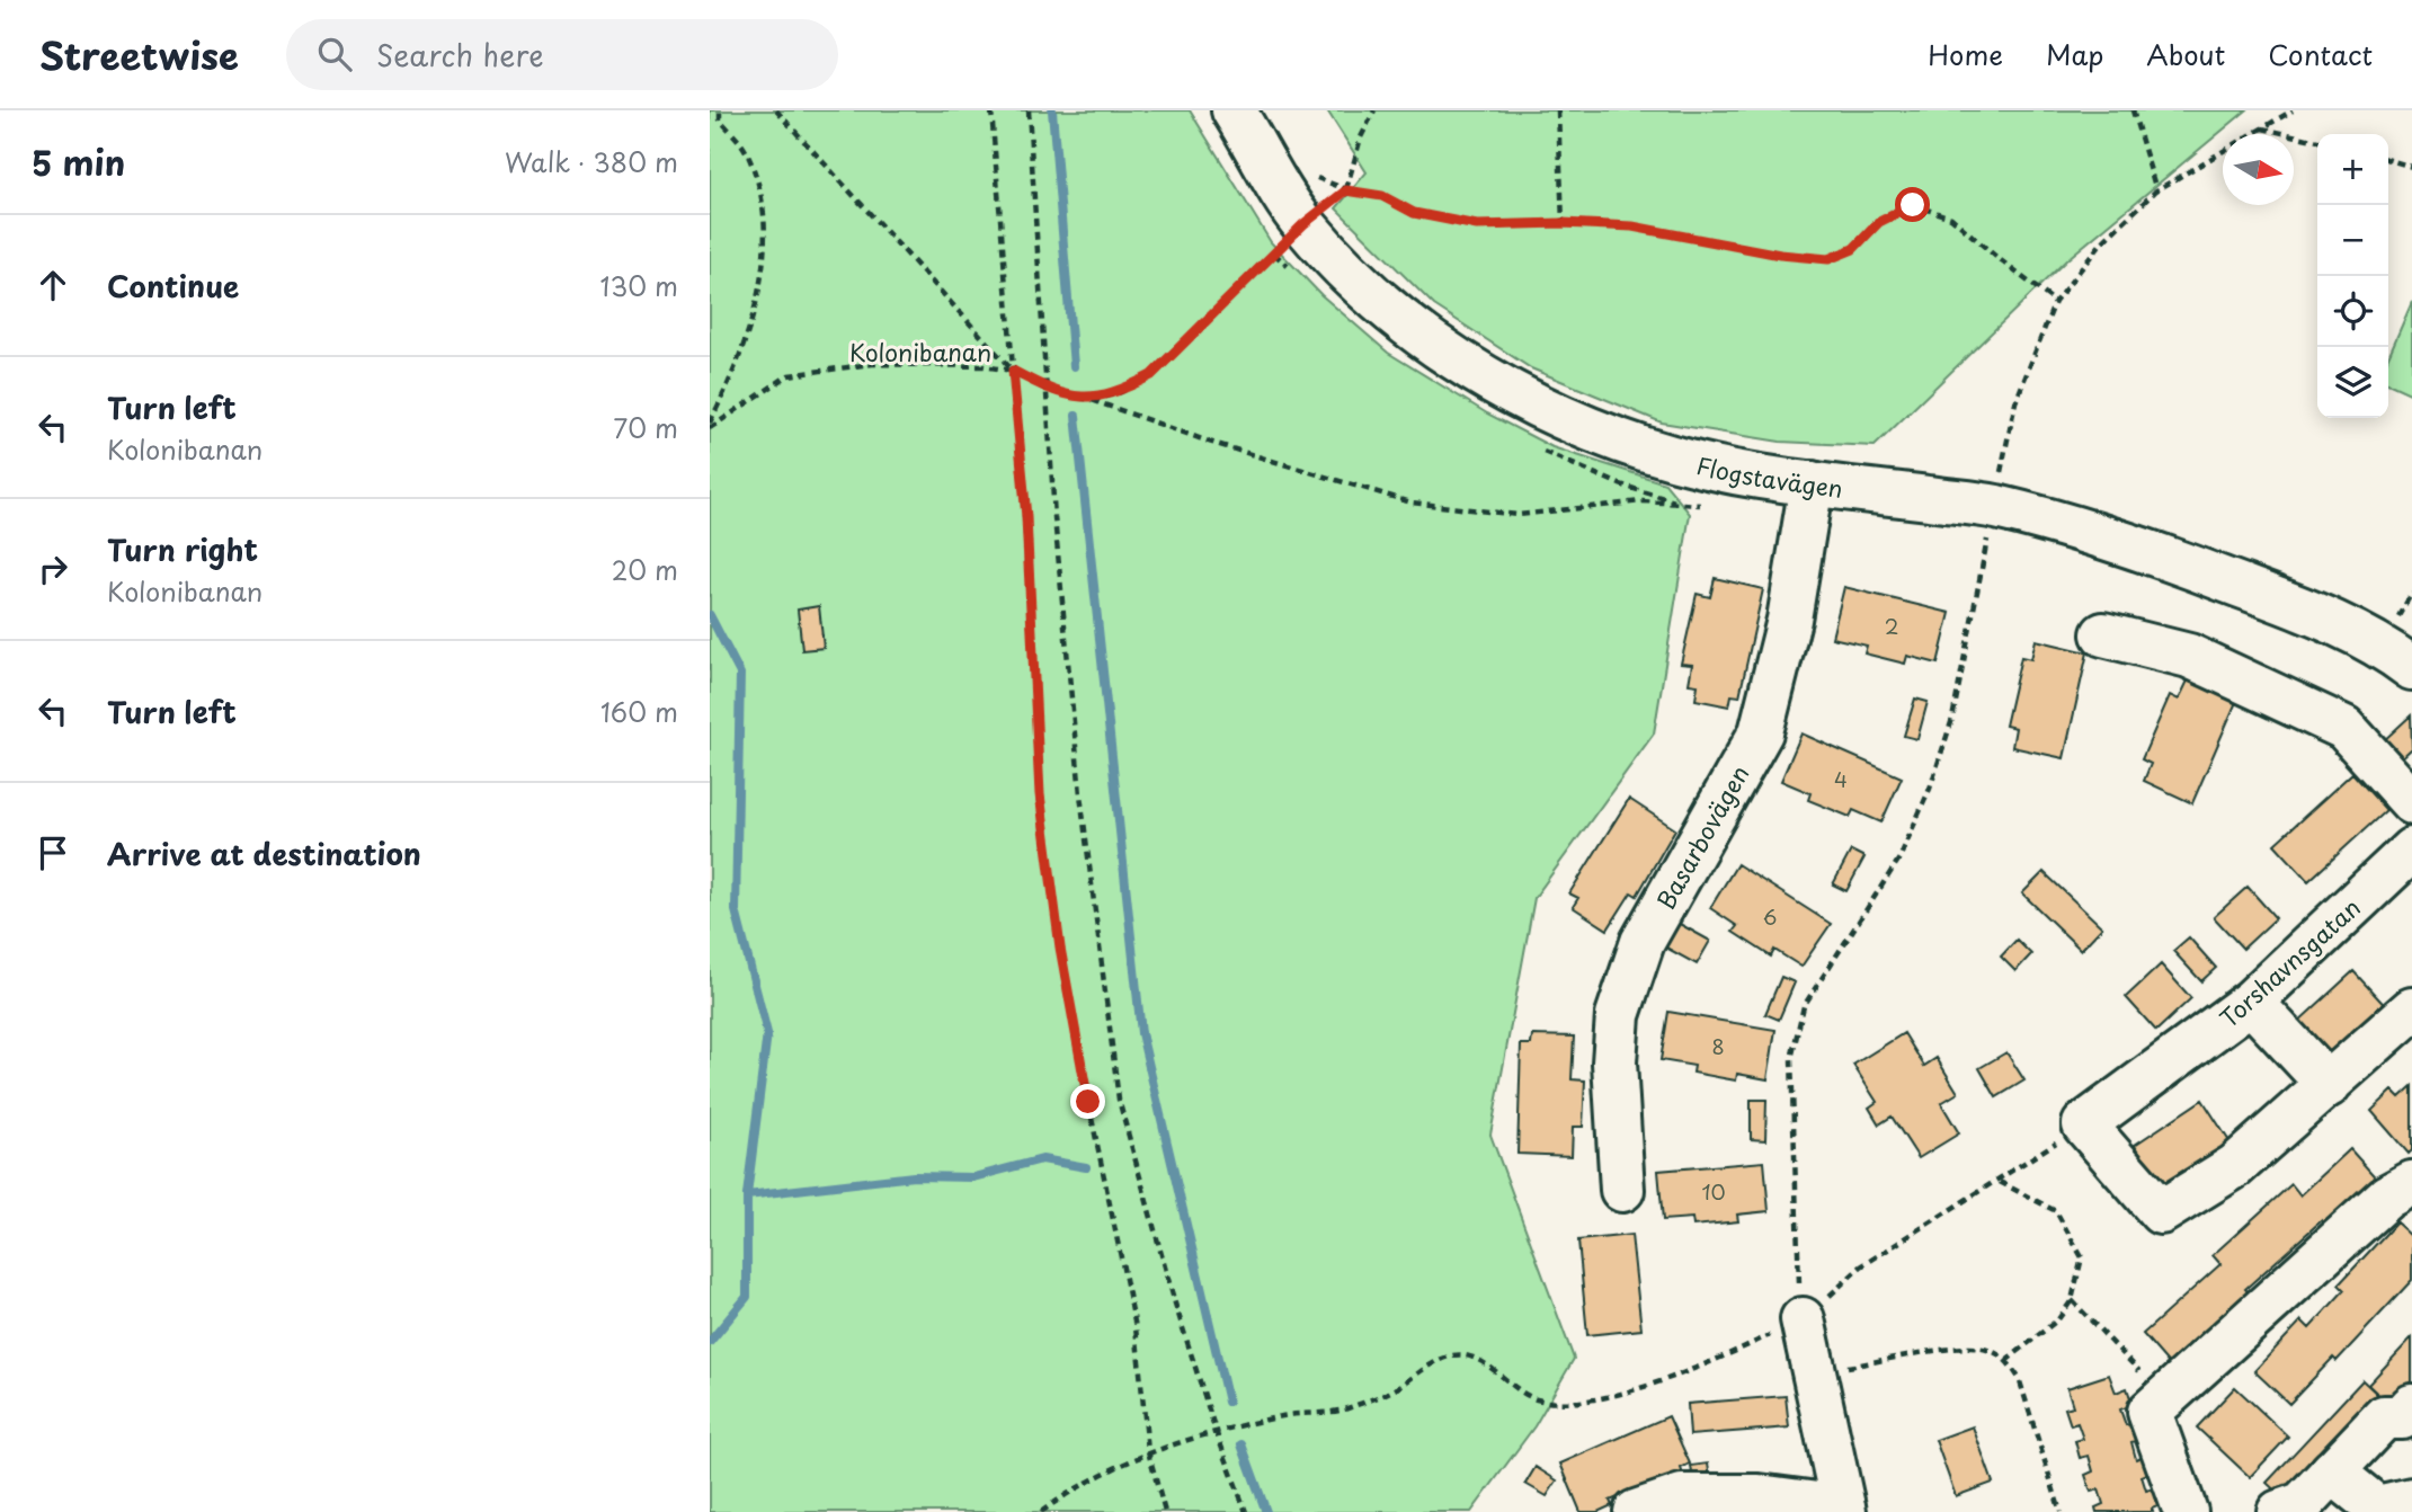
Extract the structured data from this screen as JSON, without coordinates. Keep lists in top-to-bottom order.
{
  "streets": {
    "street": ["Flogstavägen", "Basarbovägen", "Torshavnsgatan"],
    "path": ["Kolonibanan"]
  },
  "crossings": [
    ["Flogstavägen", "Basarbovägen"]
  ],
  "house_numbers": [
    "2",
    "4",
    "6",
    "8",
    "10"
  ],
  "north": "right",
  "page": {
    "header": "Streetwise",
    "search": "Search here",
    "nav": [
      "Home",
      "Map",
      "About",
      "Contact"
    ],
    "heading": ["5 min", "Walk · 380 m"],
    "map_buttons": ["+", "−"],
    "list": [
      ["Continue", "130 m"],
      ["Turn left", "Kolonibanan", "70 m"],
      ["Turn right", "Kolonibanan", "20 m"],
      ["Turn left", "160 m"],
      "Arrive at destination"
    ]
  }
}
